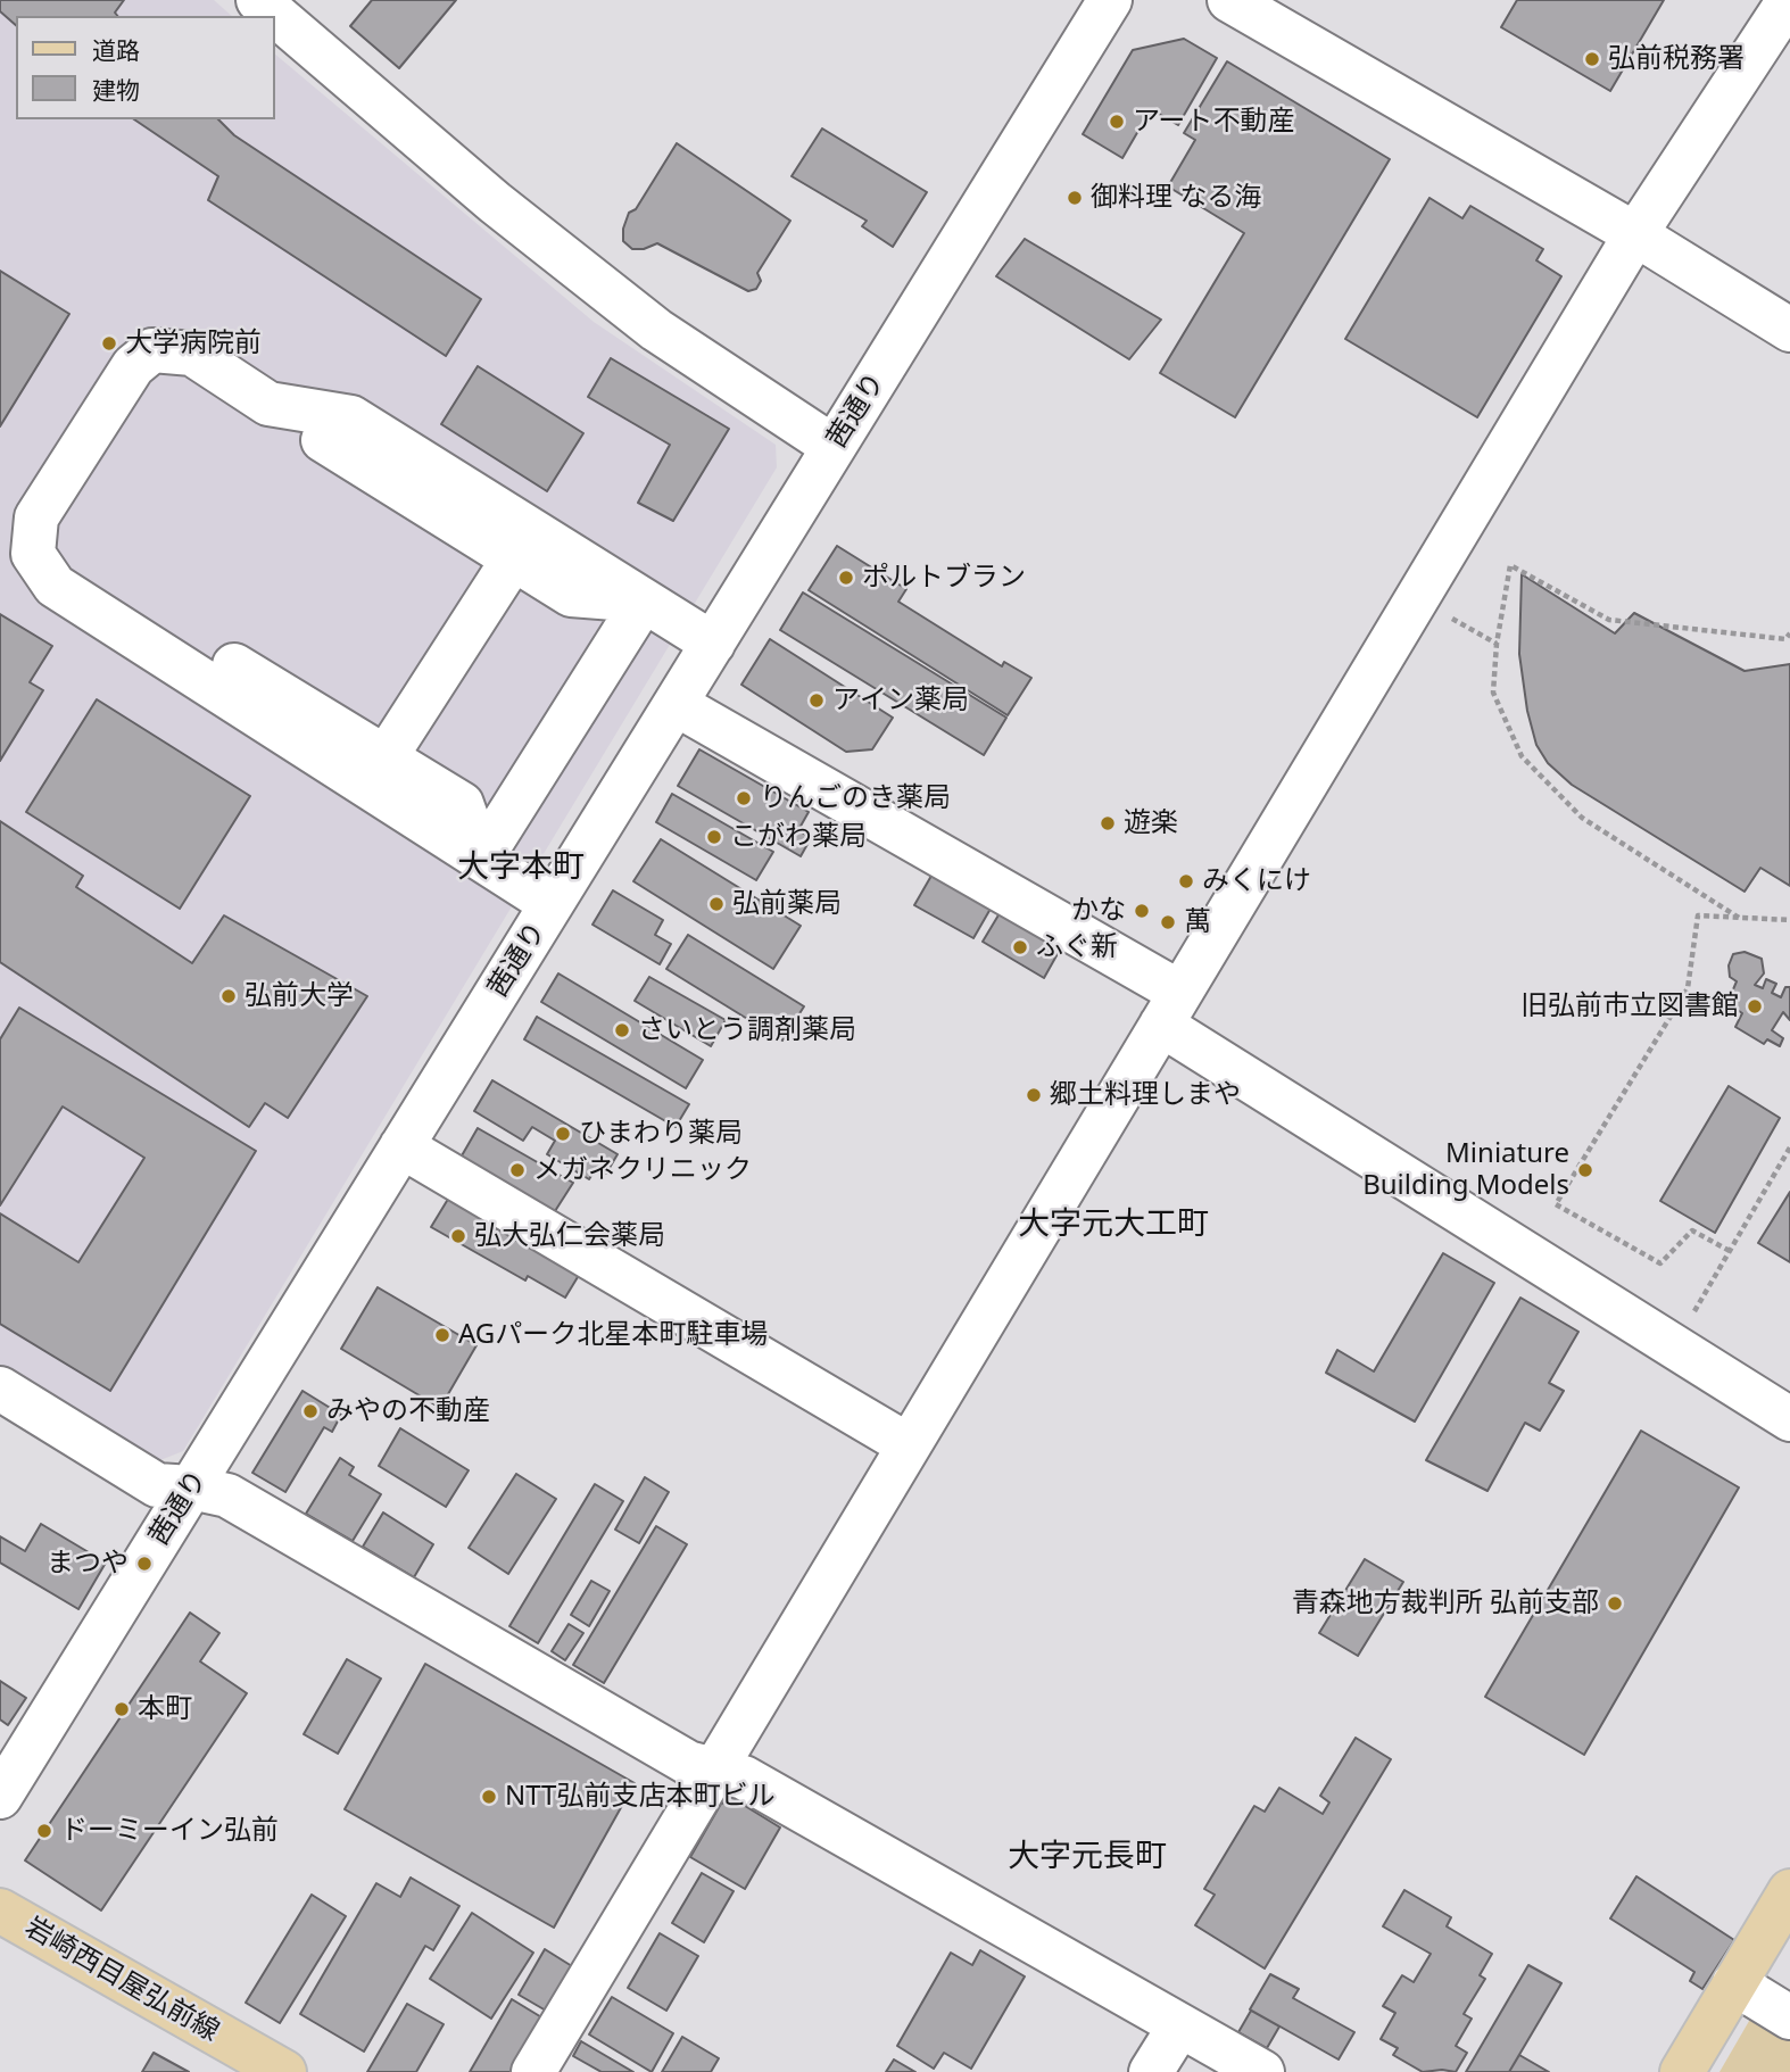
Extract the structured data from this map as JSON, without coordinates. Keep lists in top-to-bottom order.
{
  "streets": {
    "main road": ["岩崎西目屋弘前線"],
    "street": ["茜通り"]
  },
  "districts": ["大字本町", "大字元大工町", "大字元長町"],
  "places": [
    "弘前税務署",
    "アート不動産",
    "御料理 なる海",
    "大学病院前",
    "ポルトブラン",
    "アイン薬局",
    "りんごのき薬局",
    "遊楽",
    "こがわ薬局",
    "みくにけ",
    "弘前薬局",
    "かな",
    "萬",
    "ふぐ新",
    "弘前大学",
    "旧弘前市立図書館",
    "さいとう調剤薬局",
    "郷土料理しまや",
    "ひまわり薬局",
    "メガネクリニック",
    "Miniature Building Models",
    "弘大弘仁会薬局",
    "AGパーク北星本町駐車場",
    "みやの不動産",
    "まつや",
    "青森地方裁判所 弘前支部",
    "本町",
    "NTT弘前支店本町ビル",
    "ドーミーイン弘前"
  ],
  "legend": ["道路", "建物"]
}
